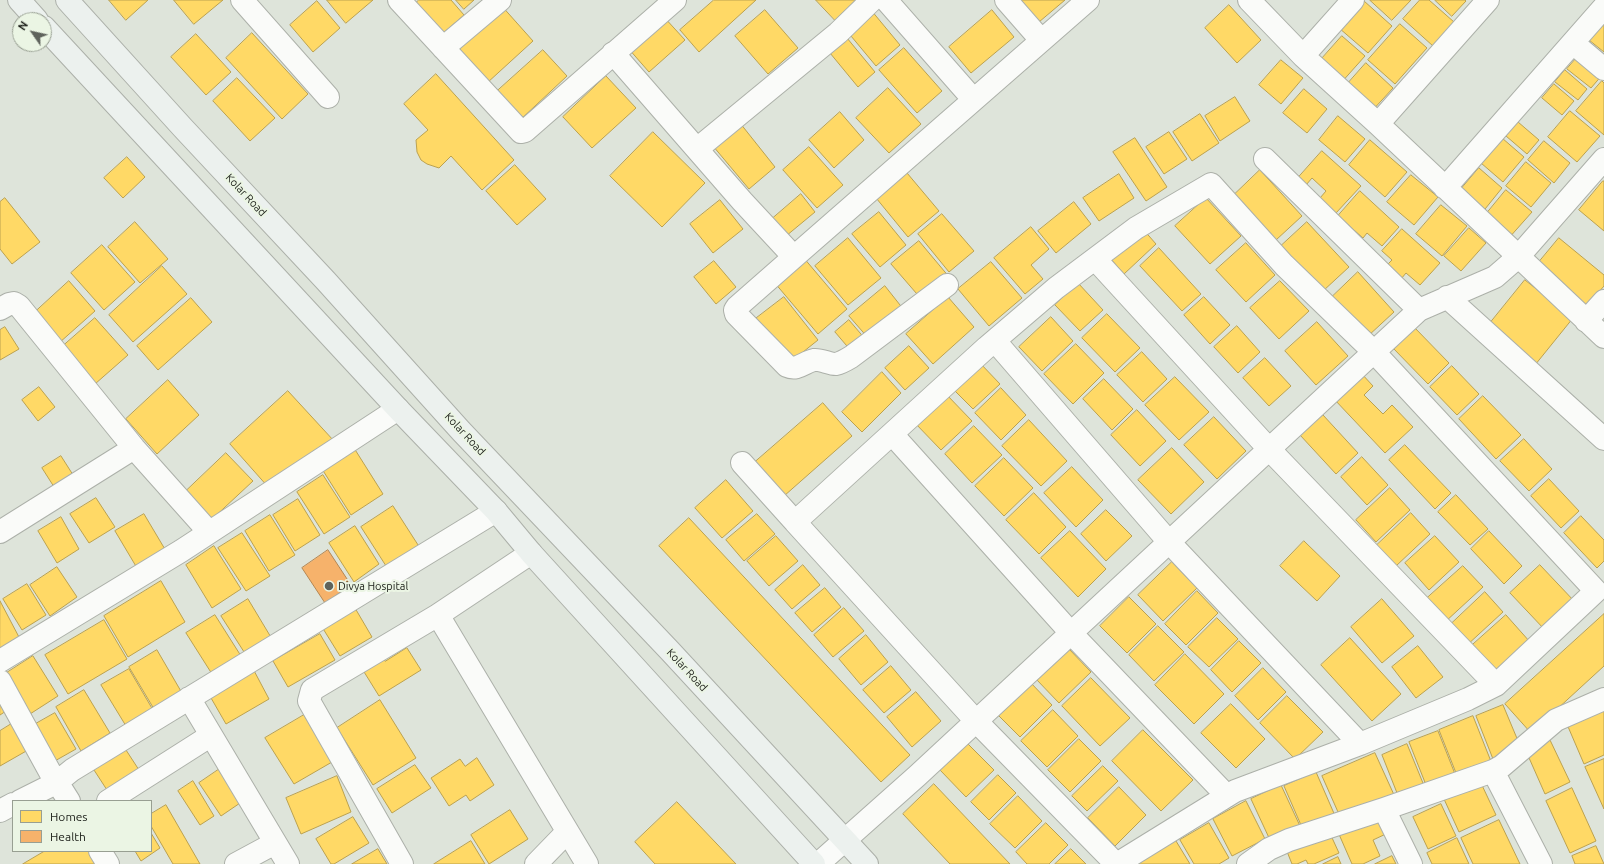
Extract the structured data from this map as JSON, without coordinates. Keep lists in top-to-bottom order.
{
  "streets": {
    "main road": ["Kolar Road"]
  },
  "places": ["Divya Hospital"],
  "legend": ["Homes", "Health"],
  "north": "top left"
}
